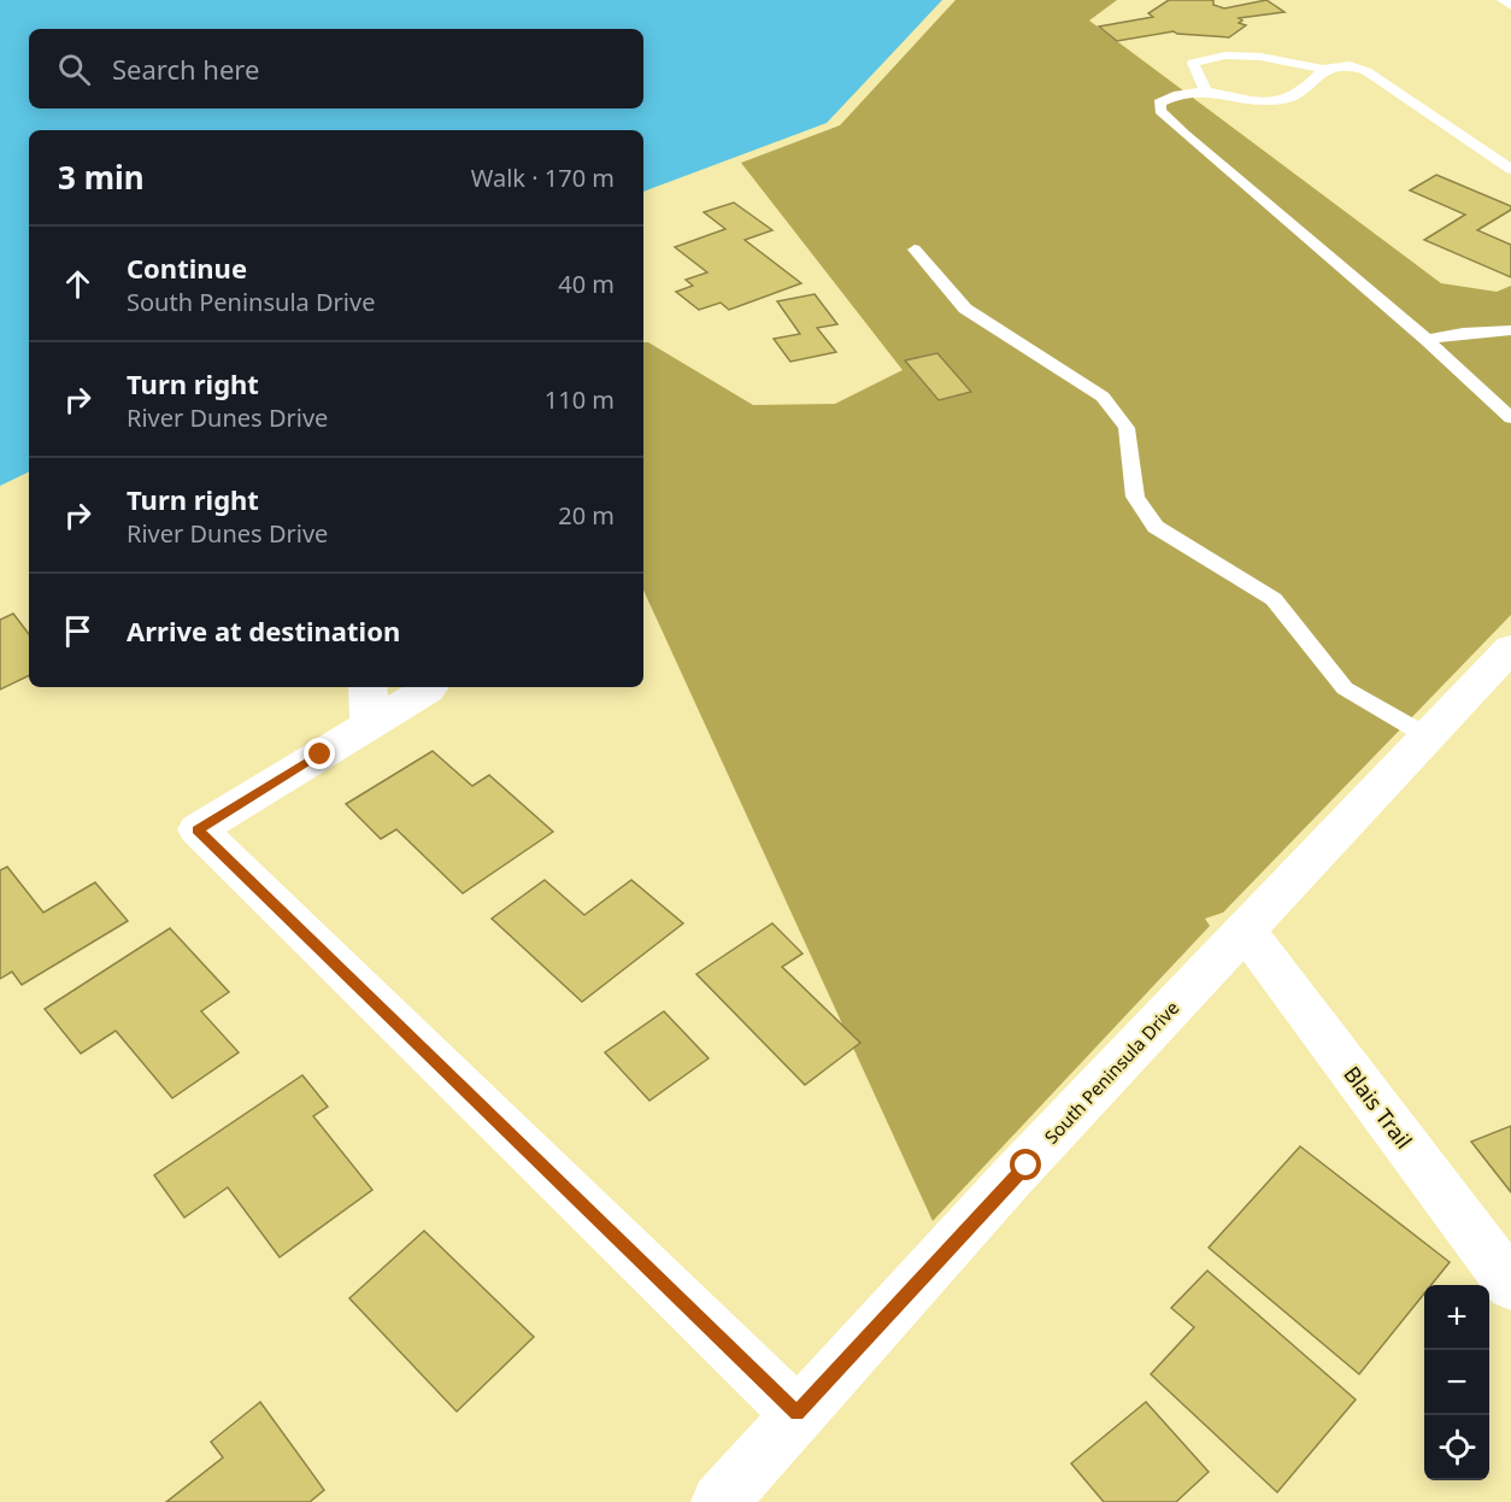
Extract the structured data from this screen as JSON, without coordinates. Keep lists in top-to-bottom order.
{
  "streets": {
    "street": ["South Peninsula Drive", "Blais Trail"]
  },
  "crossings": [
    ["South Peninsula Drive", "Blais Trail"]
  ],
  "page": {
    "search": "Search here",
    "heading": ["3 min", "Walk · 170 m"],
    "list": [
      ["Continue", "South Peninsula Drive", "40 m"],
      ["Turn right", "River Dunes Drive", "110 m"],
      ["Turn right", "River Dunes Drive", "20 m"],
      "Arrive at destination"
    ],
    "map_buttons": ["+", "−"]
  }
}
